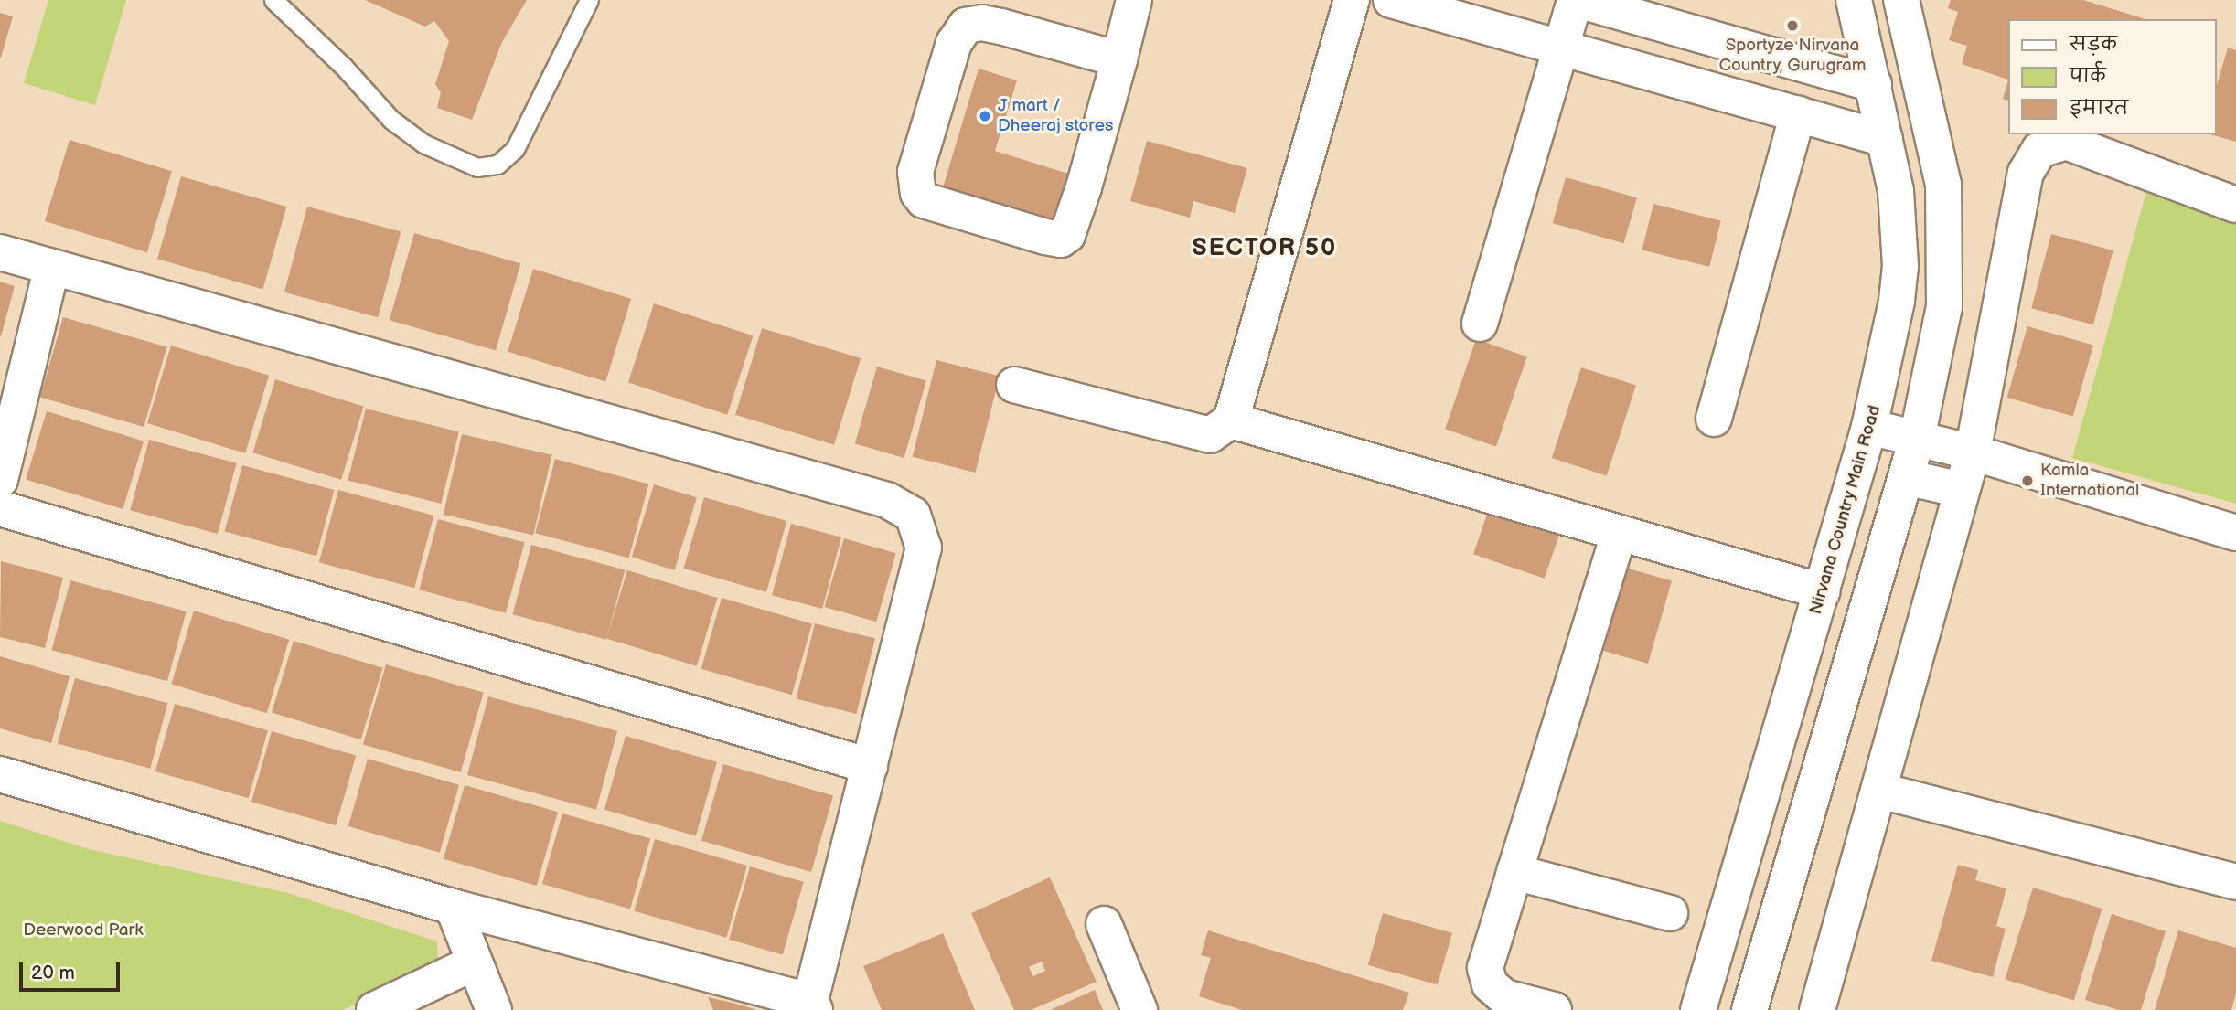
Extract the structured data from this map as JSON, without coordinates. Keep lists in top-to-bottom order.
{
  "streets": {
    "street": ["Nirvana Country Main Road"]
  },
  "districts": ["SECTOR 50"],
  "parks": ["Deerwood Park"],
  "places": ["Sportyze Nirvana Country, Gurugram", "J mart / Dheeraj stores", "Kamla International"],
  "legend": ["सड़क", "पार्क", "इमारत"],
  "scale_bar": "20 m"
}
